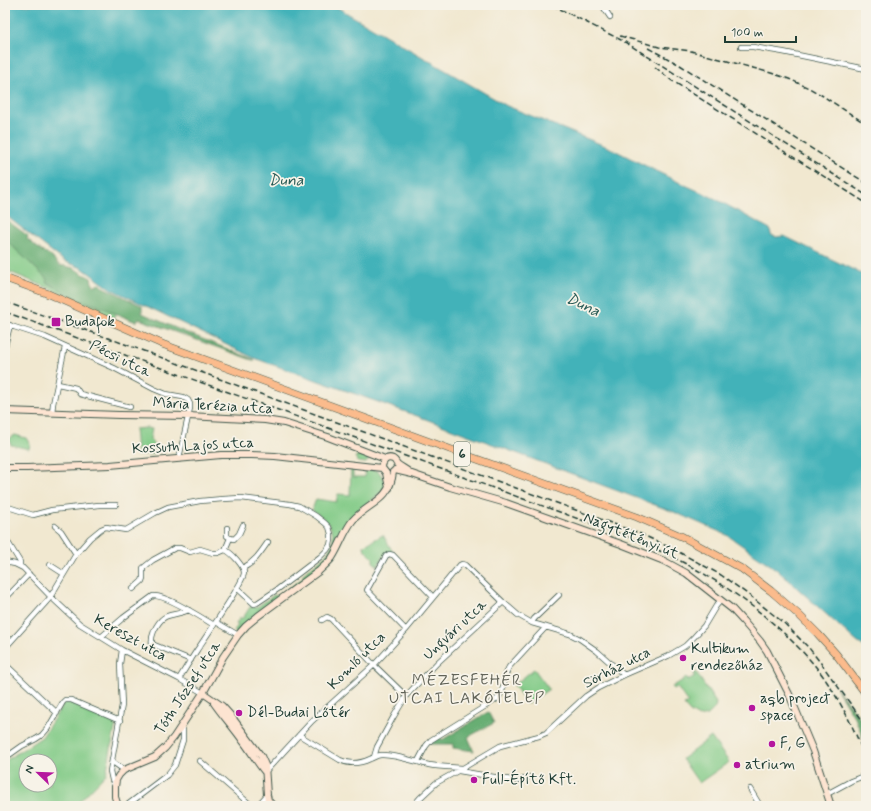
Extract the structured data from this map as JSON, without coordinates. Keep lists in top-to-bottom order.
{
  "streets": {
    "main road": [
      "Mária Terézia utca",
      "Kossuth Lajos utca",
      "6",
      "Nagytétényi út",
      "Tóth József utca"
    ],
    "street": [
      "Pécsi utca",
      "Ungvári utca",
      "Kereszt utca",
      "Komló utca",
      "Sörház utca"
    ]
  },
  "crossings": [
    ["Pécsi utca", "Mária Terézia utca"],
    ["Mária Terézia utca", "Kossuth Lajos utca"],
    ["Mária Terézia utca", "Nagytétényi út"],
    ["Kossuth Lajos utca", "Nagytétényi út"],
    ["Nagytétényi út", "Sörház utca"],
    ["Ungvári utca", "Komló utca"],
    ["Kereszt utca", "Tóth József utca"]
  ],
  "districts": ["MÉZESFEHÉR UTCAI LAKÓTELEP"],
  "water": ["Duna"],
  "places": {
    "transit": ["Budafok"],
    "other": [
      "Kultikum rendezőház",
      "aqb project space",
      "Dél-Budai Lőtér",
      "F, G",
      "atrium",
      "Full-Építő Kft."
    ]
  },
  "scale_bar": "100 m",
  "north": "top left"
}
